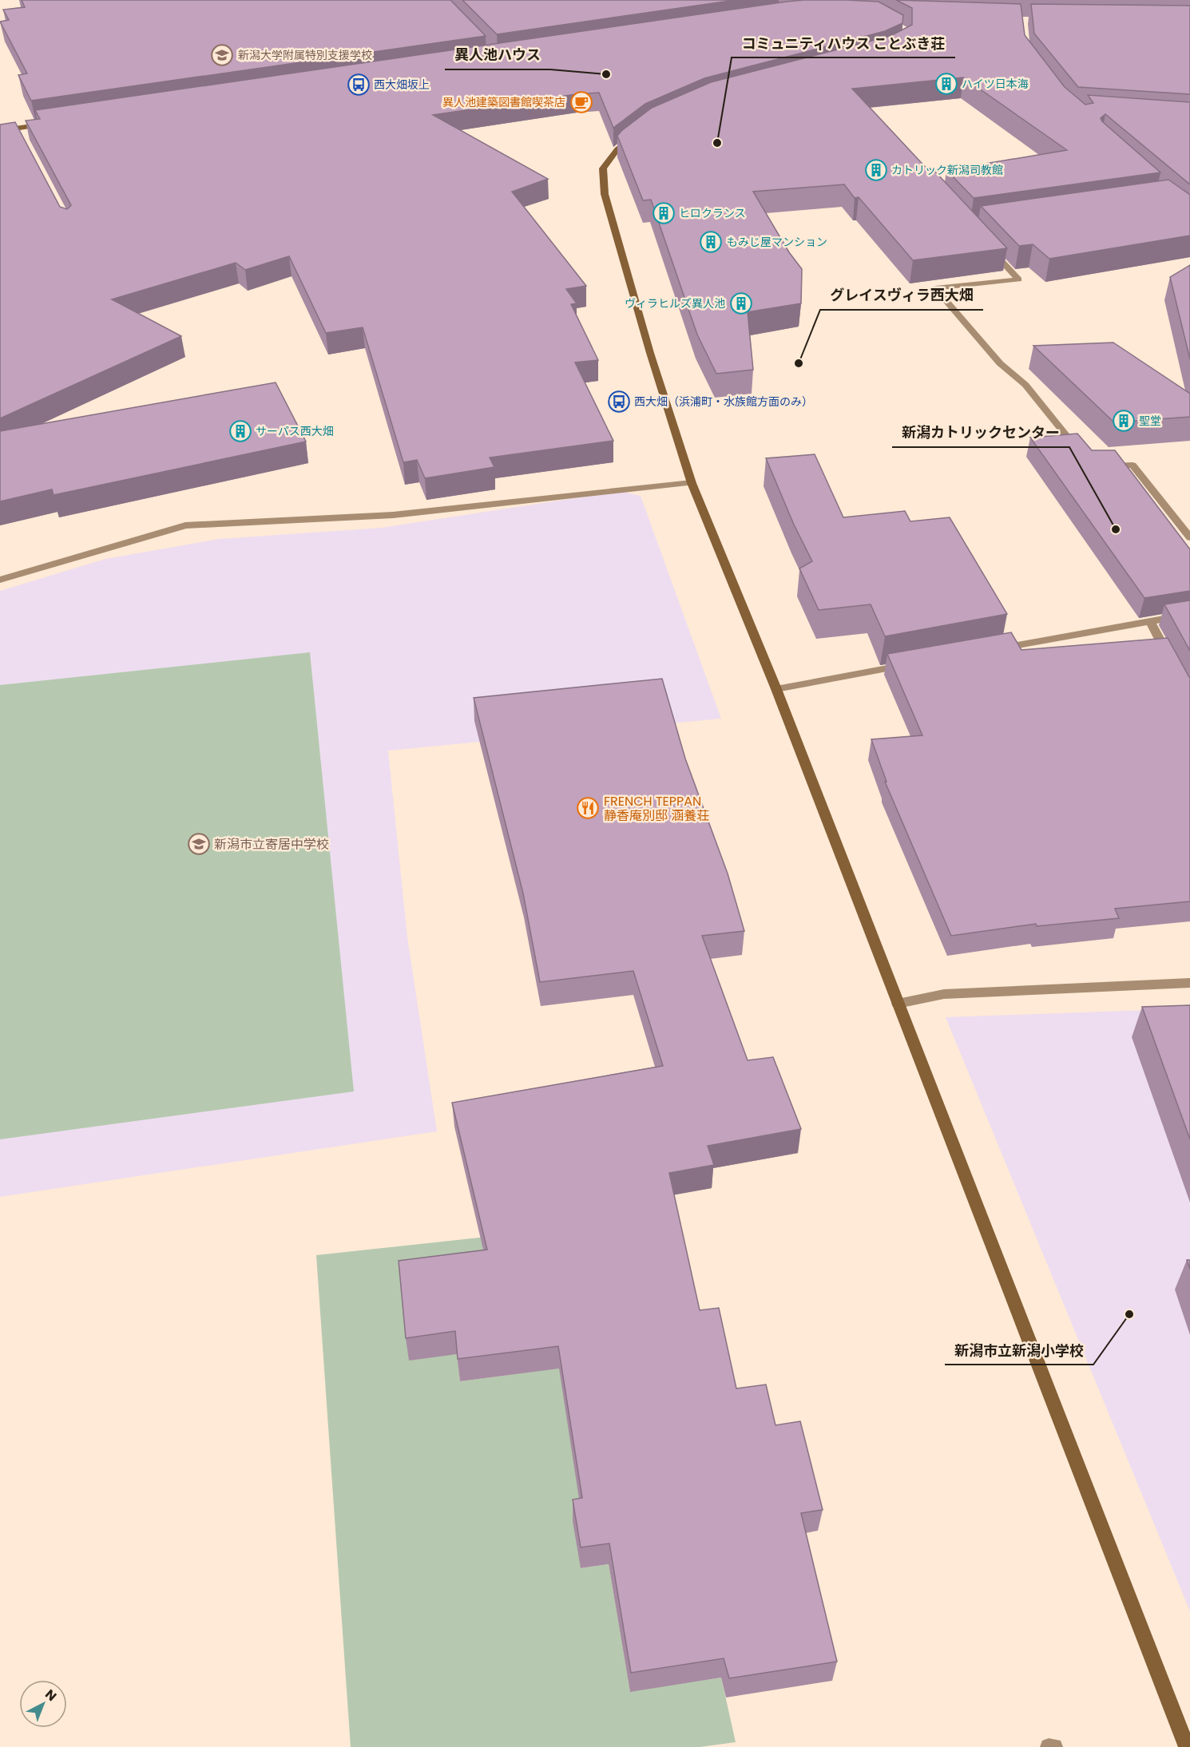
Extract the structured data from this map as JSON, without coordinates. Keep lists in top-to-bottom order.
{
  "places": {
    "school or university": ["新潟大学附属特別支援学校", "新潟市立寄居中学校"],
    "other": [
      "異人池ハウス",
      "コミュニティハウス ことぶき荘",
      "グレイスヴィラ西大畑",
      "新潟カトリックセンター",
      "新潟市立新潟小学校"
    ],
    "building": [
      "ハイツ日本海",
      "カトリック新潟司教館",
      "ヒロクランス",
      "もみじ屋マンション",
      "ヴィラヒルズ異人池",
      "聖堂",
      "サーパス西大畑"
    ],
    "bus stop": ["西大畑坂上", "西大畑（浜浦町・水族館方面のみ）"],
    "cafe": ["異人池建築図書館喫茶店"],
    "restaurant": ["FRENCH TEPPAN 静香庵別邸 涵養荘"]
  },
  "north": "top right"
}
